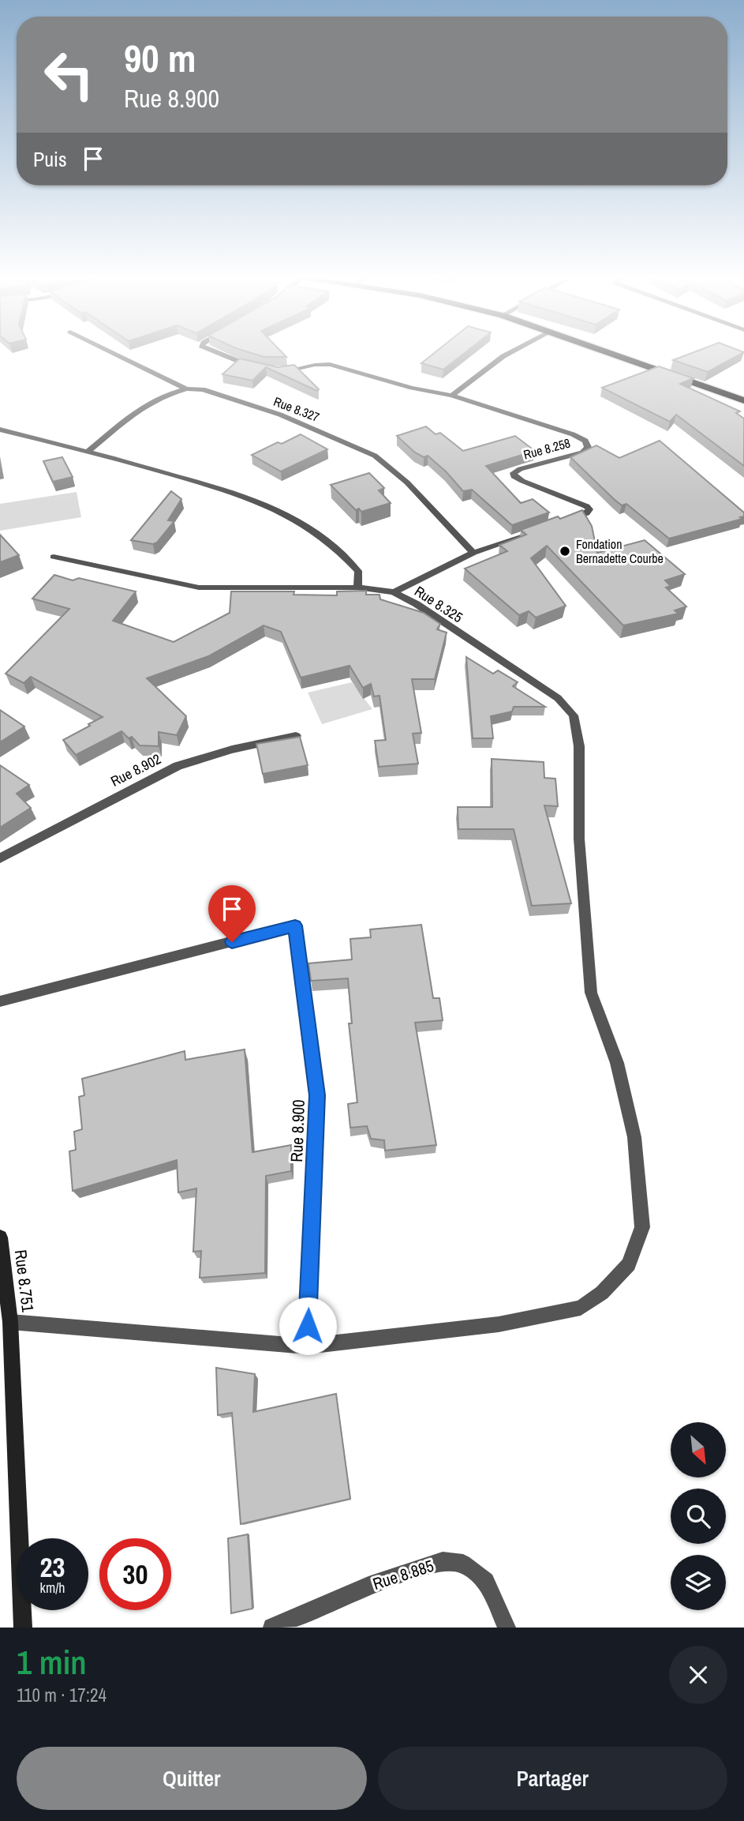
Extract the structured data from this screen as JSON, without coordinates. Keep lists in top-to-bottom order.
{
  "streets": {
    "main road": ["Rue 8.751"],
    "street": [
      "Rue 8.327",
      "Rue 8.258",
      "Rue 8.325",
      "Rue 8.902",
      "Rue 8.900",
      "Rue 8.885"
    ]
  },
  "crossings": [
    ["Rue 8.325", "Rue 8.900"]
  ],
  "places": ["Fondation Bernadette Courbe"],
  "north": "bottom right",
  "page": {
    "turn": ["90 m", "Rue 8.900"],
    "then": "Puis",
    "speed": "23 km/h",
    "limit": "30",
    "heading": ["1 min", "110 m · 17:24"],
    "buttons": ["Quitter", "Partager"]
  }
}
